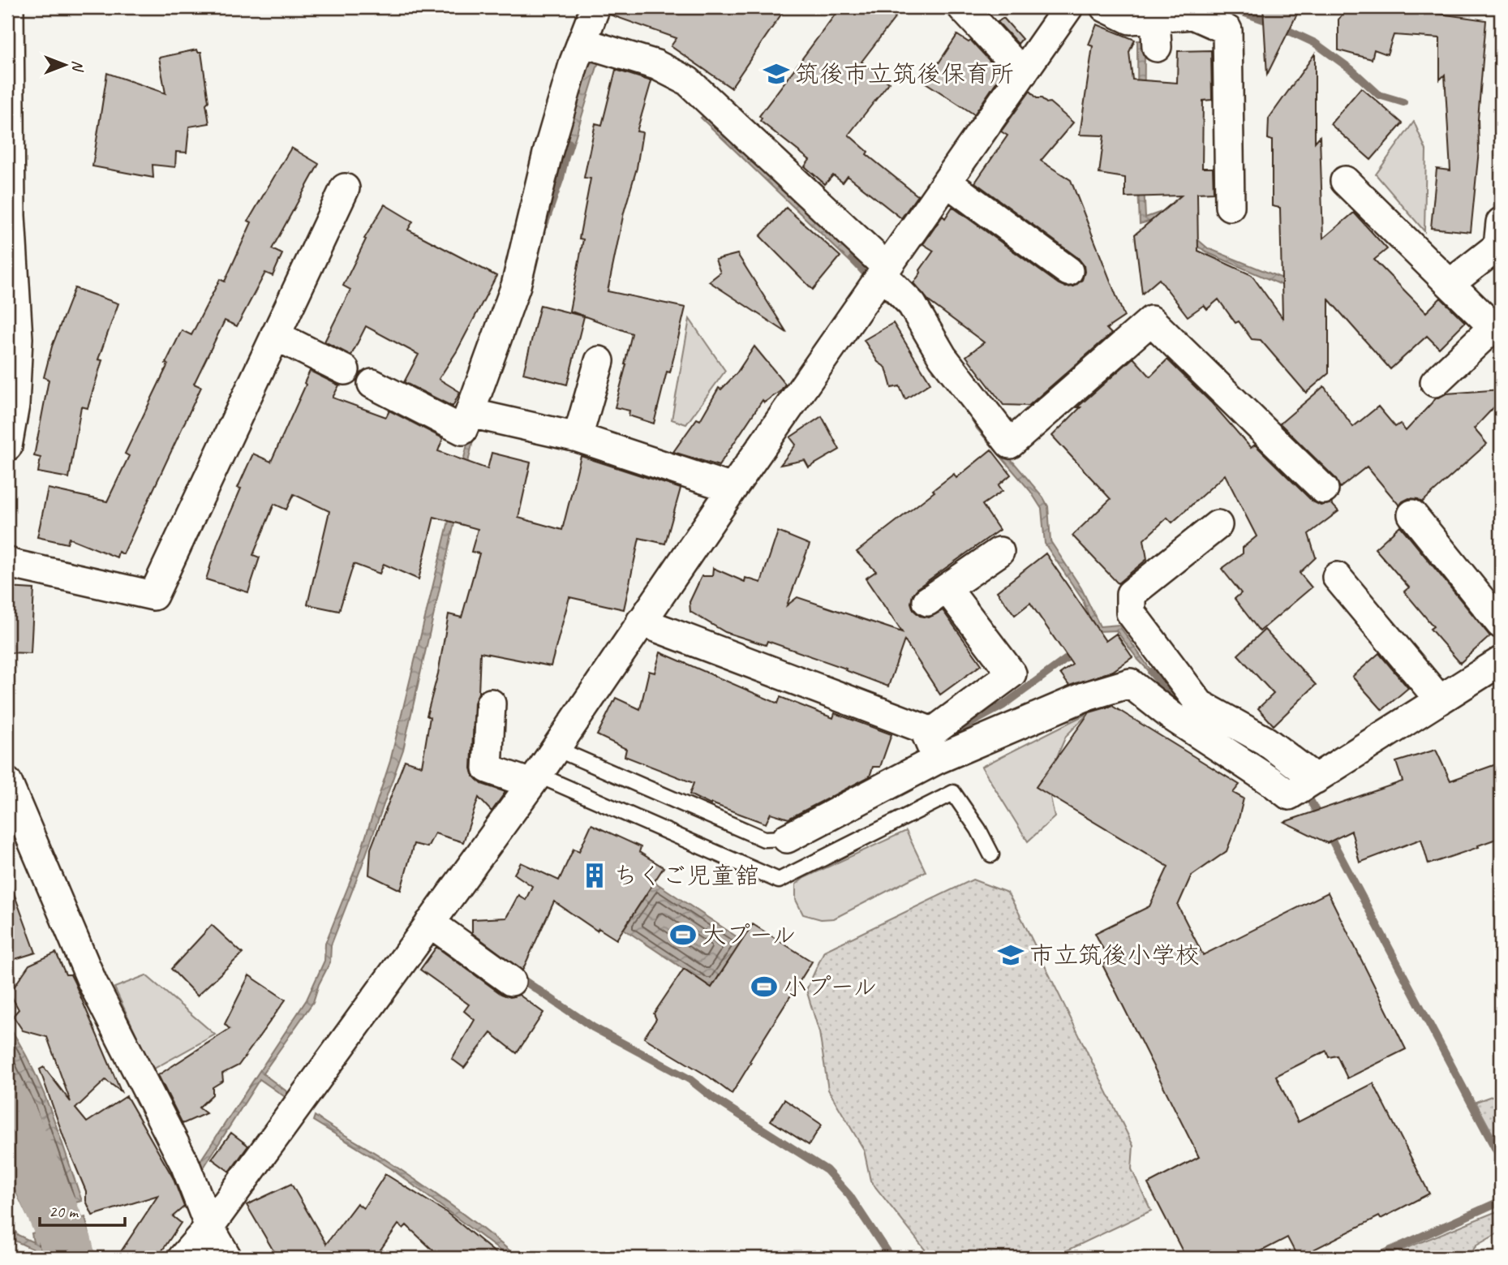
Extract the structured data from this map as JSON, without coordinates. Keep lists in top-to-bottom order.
{
  "places": {
    "school or university": ["筑後市立筑後保育所", "市立筑後小学校"],
    "building": ["ちくご児童舘"],
    "sports": ["大プール", "小プール"]
  },
  "scale_bar": "20 m",
  "north": "right"
}
